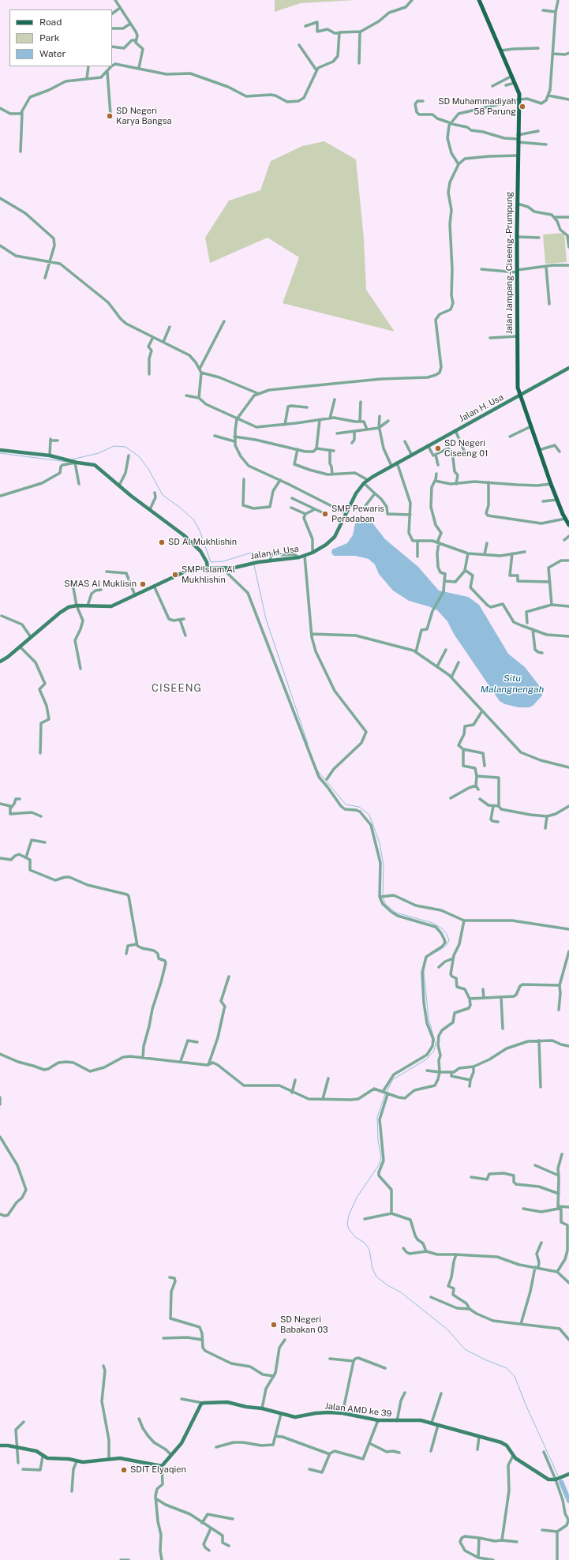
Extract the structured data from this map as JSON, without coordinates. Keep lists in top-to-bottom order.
{
  "streets": {
    "main road": ["Jalan Jampang–Ciseeng–Prumpung"],
    "street": ["Jalan H. Usa", "Jalan AMD ke 39"]
  },
  "crossings": [
    ["Jalan Jampang–Ciseeng–Prumpung", "Jalan H. Usa"]
  ],
  "districts": ["CISEENG"],
  "water": ["Situ Malangnengah"],
  "places": [
    "SD Muhammadiyah 58 Parung",
    "SD Negeri Karya Bangsa",
    "SD Negeri Ciseeng 01",
    "SMP Pewaris Peradaban",
    "SD Al Mukhlishin",
    "SMP Islam Al Mukhlishin",
    "SMAS Al Muklisin",
    "SD Negeri Babakan 03",
    "SDIT Elyaqien"
  ],
  "legend": ["Road", "Park", "Water"]
}
